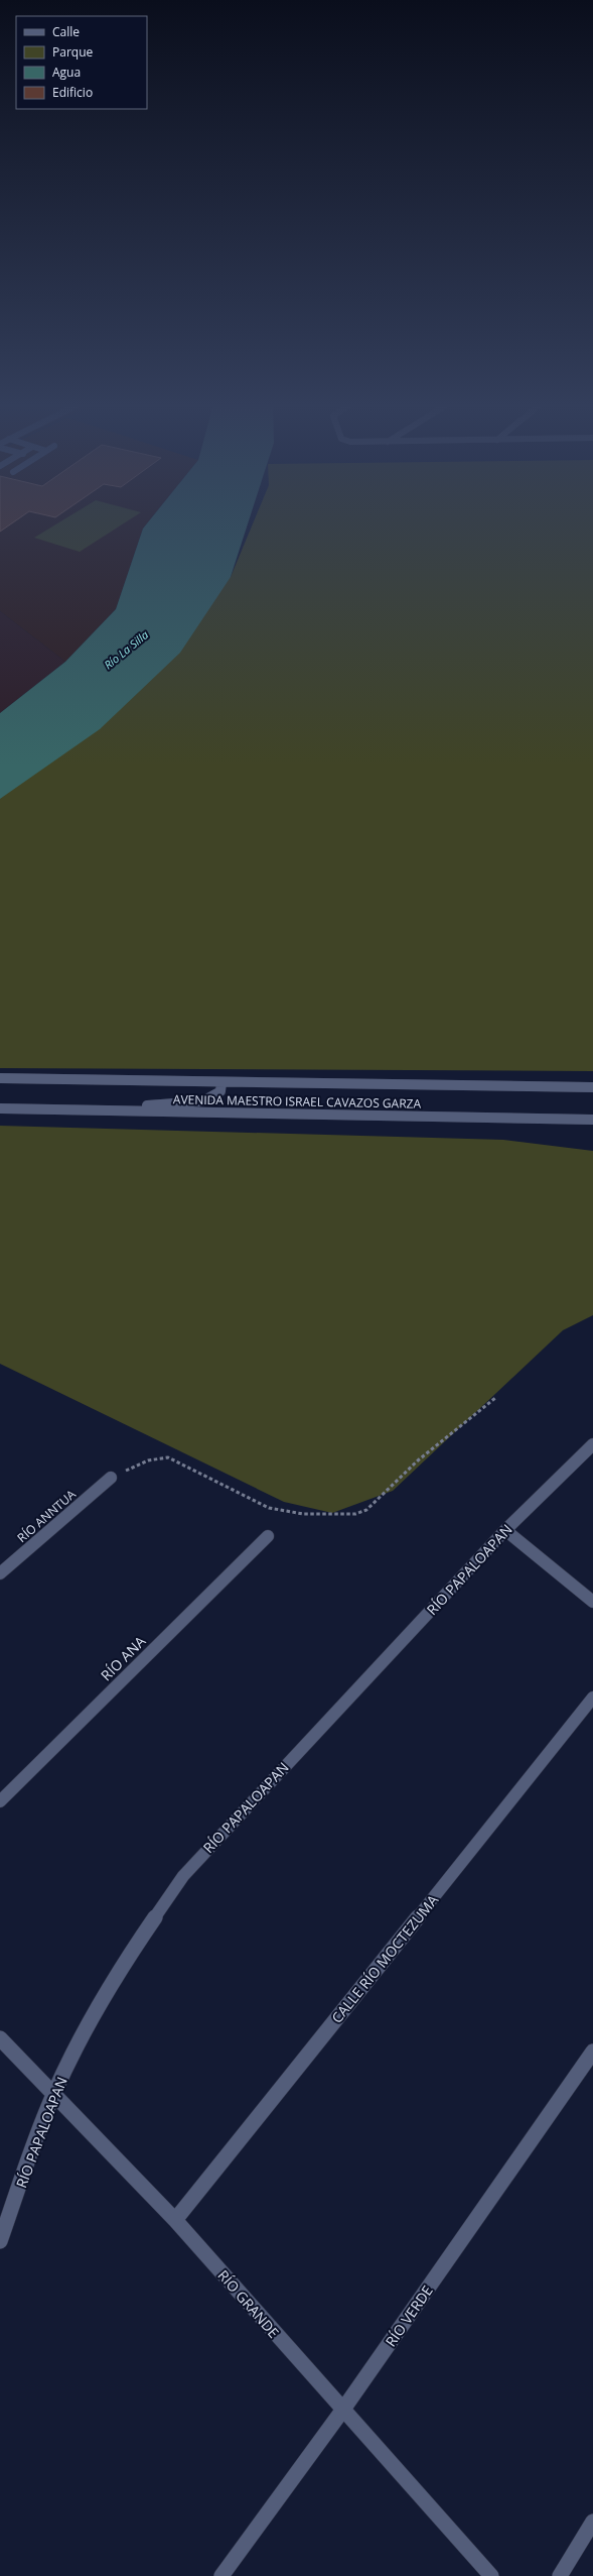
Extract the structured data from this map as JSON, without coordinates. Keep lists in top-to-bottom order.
{
  "streets": {
    "street": [
      "AVENIDA MAESTRO ISRAEL CAVAZOS GARZA",
      "RÍO ANNTUA",
      "RÍO PAPALOAPAN",
      "RÍO ANA",
      "CALLE RÍO MOCTEZUMA",
      "RÍO GRANDE",
      "RÍO VERDE"
    ]
  },
  "crossings": [
    ["RÍO PAPALOAPAN", "RÍO GRANDE"],
    ["CALLE RÍO MOCTEZUMA", "RÍO GRANDE"],
    ["RÍO GRANDE", "RÍO VERDE"]
  ],
  "water": ["Río La Silla"],
  "legend": [
    "Calle",
    "Parque",
    "Agua",
    "Edificio"
  ]
}
